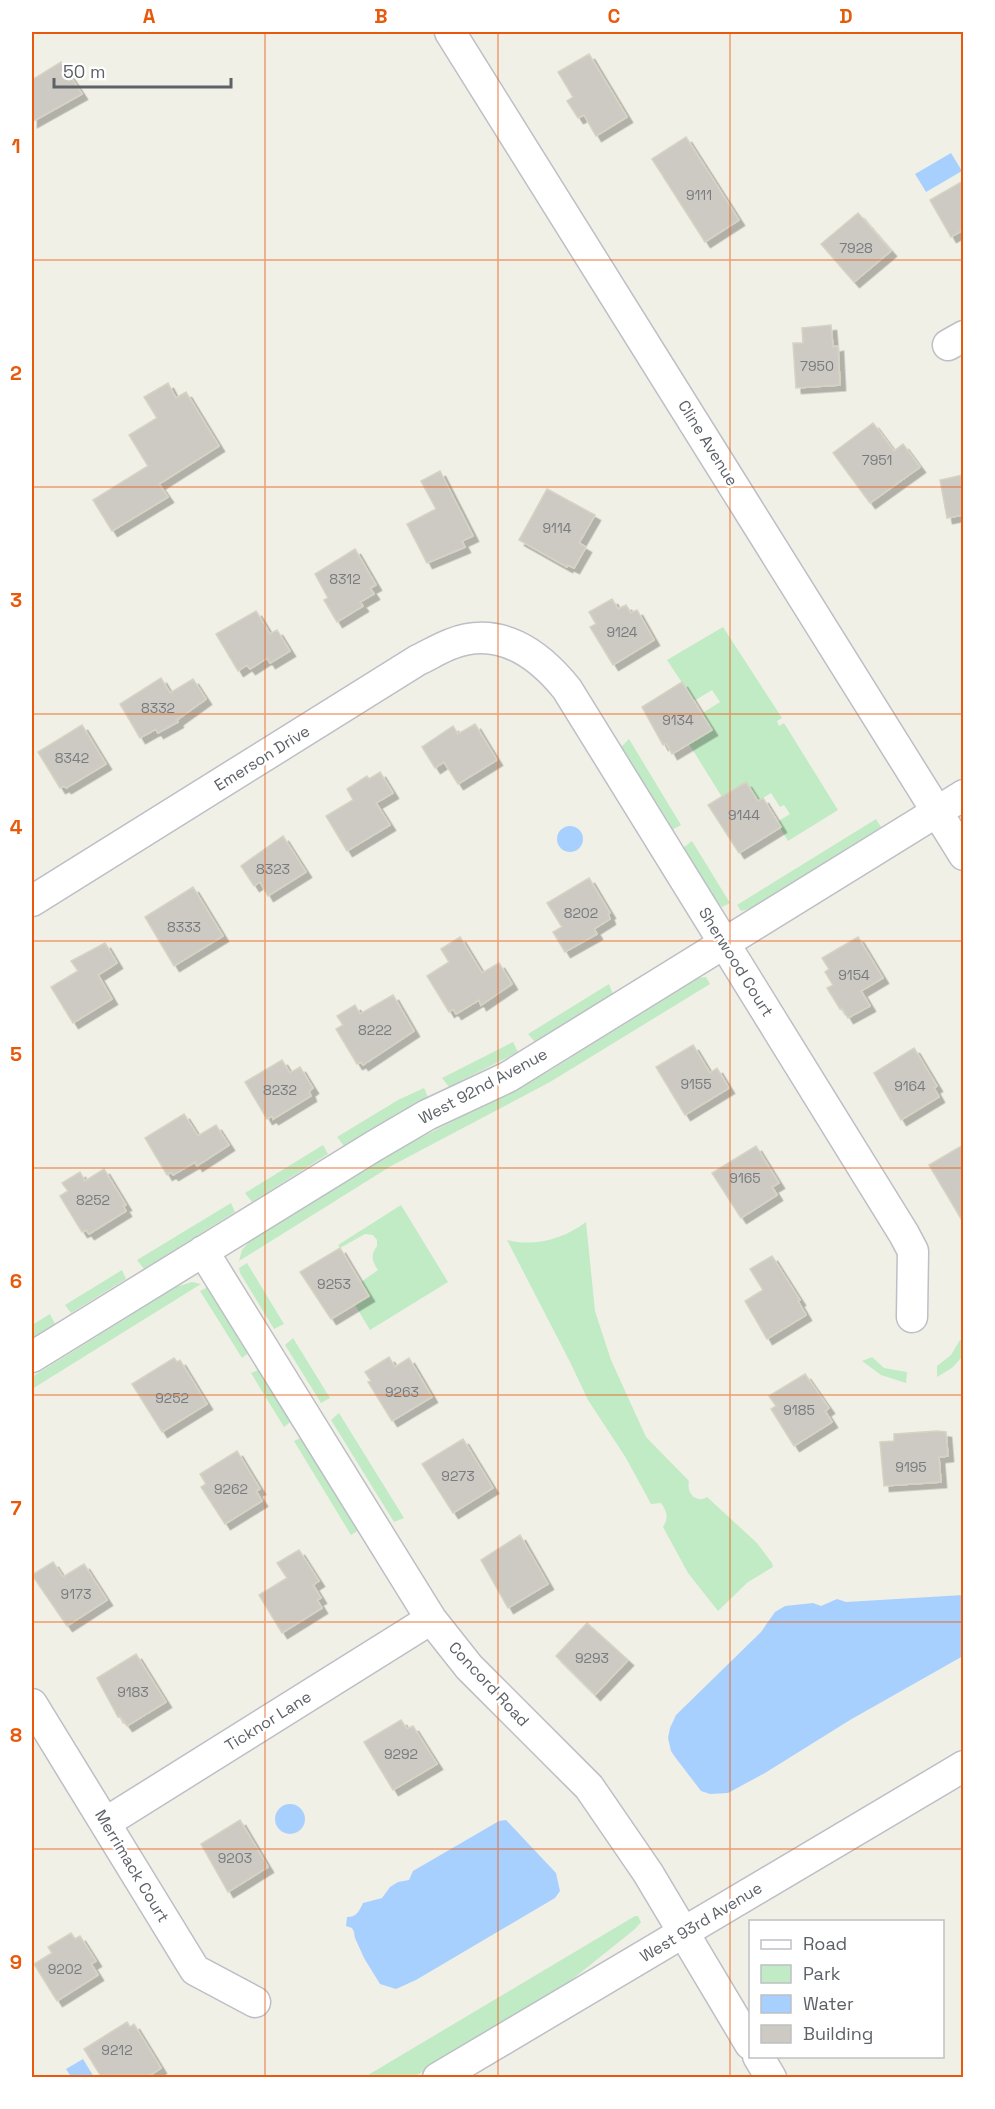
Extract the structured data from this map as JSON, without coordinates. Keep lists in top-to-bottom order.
{
  "streets": {
    "street": [
      "Cline Avenue",
      "Emerson Drive",
      "Sherwood Court",
      "West 92nd Avenue",
      "Concord Road",
      "Ticknor Lane",
      "Merrimack Court",
      "West 93rd Avenue"
    ]
  },
  "crossings": [
    ["Cline Avenue", "West 92nd Avenue"],
    ["Emerson Drive", "Sherwood Court"],
    ["Sherwood Court", "West 92nd Avenue"],
    ["West 92nd Avenue", "Concord Road"],
    ["Concord Road", "Ticknor Lane"],
    ["Concord Road", "West 93rd Avenue"],
    ["Ticknor Lane", "Merrimack Court"]
  ],
  "house_numbers": [
    "9111",
    "7928",
    "7950",
    "7951",
    "9114",
    "8312",
    "9124",
    "8332",
    "9134",
    "8342",
    "9144",
    "8323",
    "8202",
    "8333",
    "9154",
    "8222",
    "9155",
    "9164",
    "8232",
    "9165",
    "8252",
    "9253",
    "9263",
    "9252",
    "9185",
    "9195",
    "9273",
    "9262",
    "9173",
    "9293",
    "9183",
    "9292",
    "9203",
    "9202",
    "9212"
  ],
  "legend": [
    "Road",
    "Park",
    "Water",
    "Building"
  ],
  "scale_bar": "50 m",
  "grid": {
    "columns": [
      "A",
      "B",
      "C",
      "D"
    ],
    "rows": [
      "1",
      "2",
      "3",
      "4",
      "5",
      "6",
      "7",
      "8",
      "9"
    ]
  }
}
